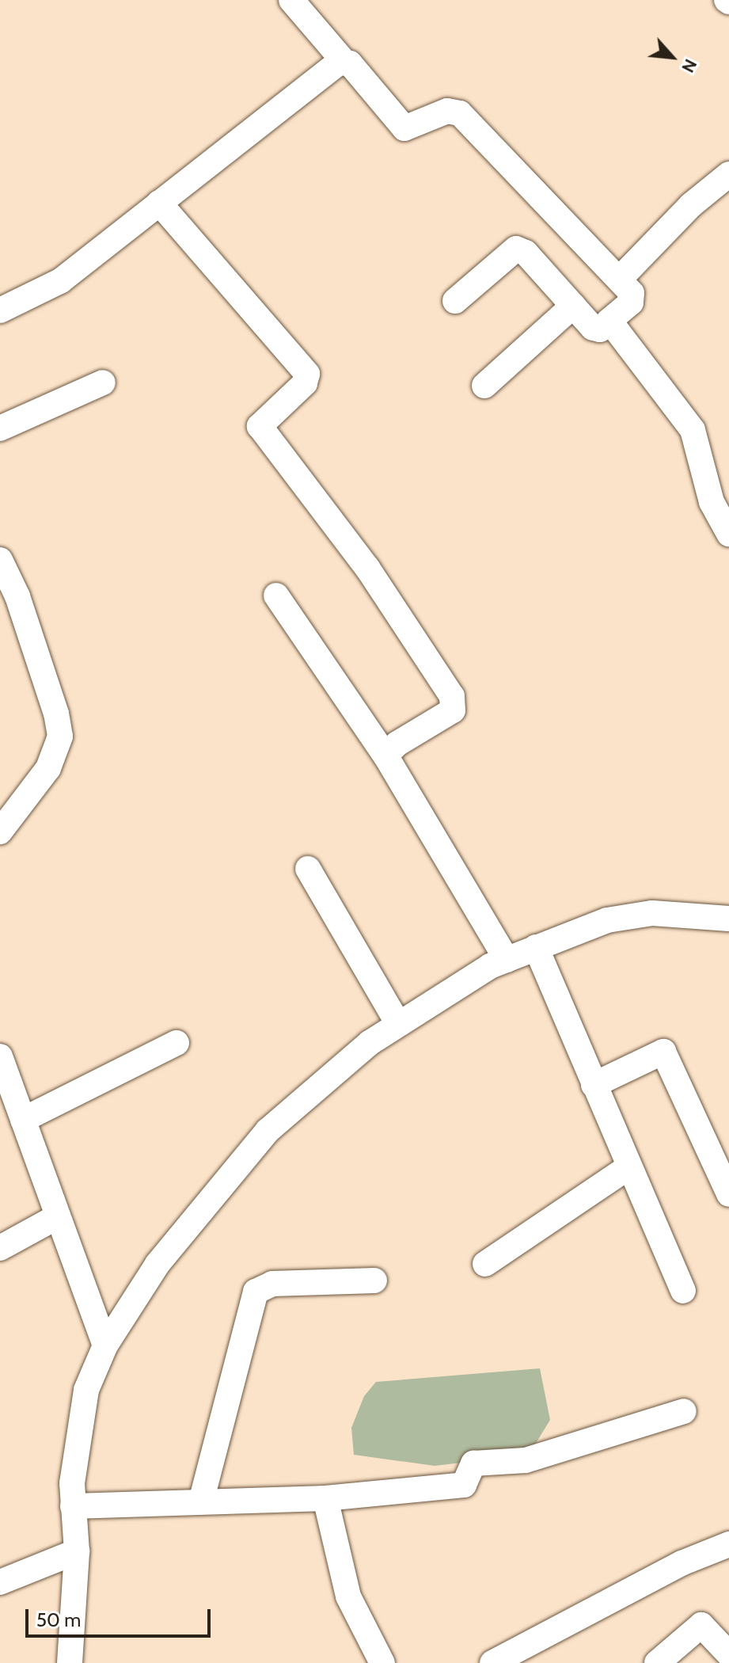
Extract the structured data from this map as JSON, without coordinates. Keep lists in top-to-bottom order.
{
  "scale_bar": "50 m",
  "north": "bottom right"
}
